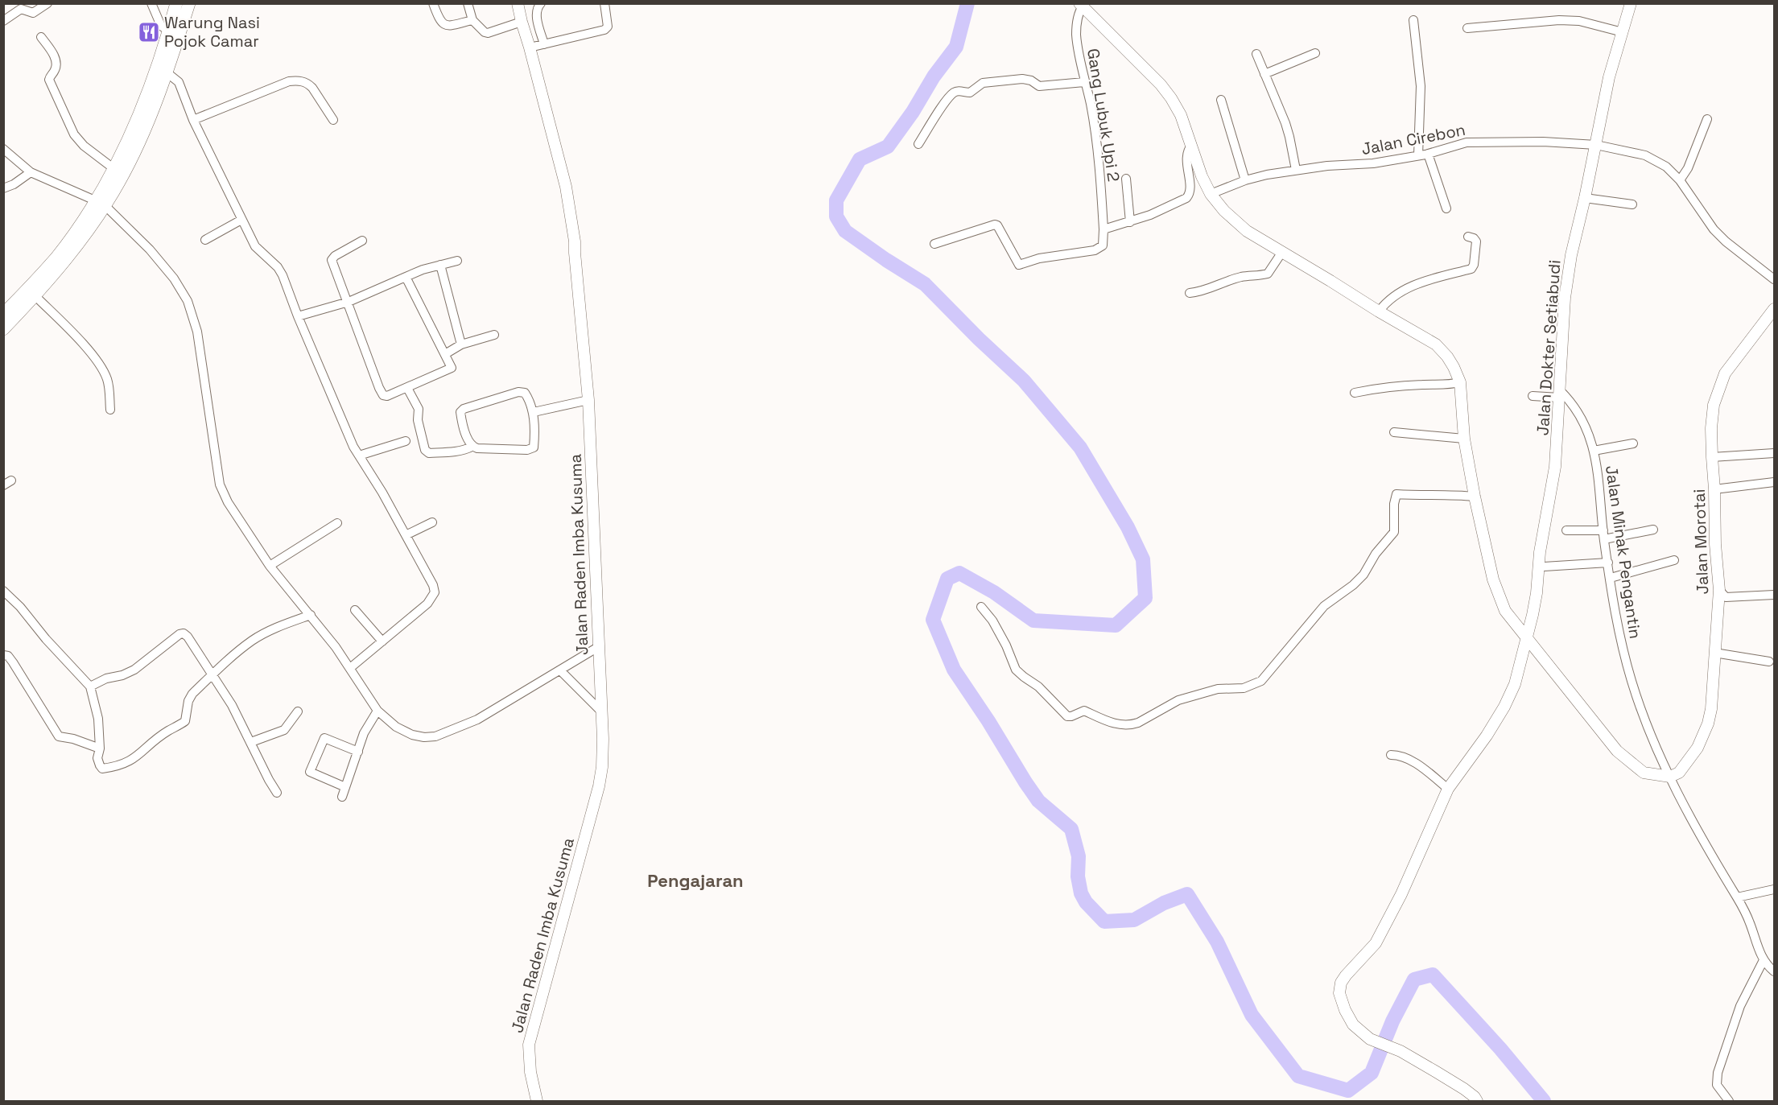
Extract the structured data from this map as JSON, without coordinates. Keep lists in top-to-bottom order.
{
  "streets": {
    "street": [
      "Gang Lubuk Upi 2",
      "Jalan Cirebon",
      "Jalan Dokter Setiabudi",
      "Jalan Morotai",
      "Jalan Minak Pengantin",
      "Jalan Raden Imba Kusuma"
    ]
  },
  "crossings": [
    ["Jalan Cirebon", "Jalan Dokter Setiabudi"],
    ["Jalan Dokter Setiabudi", "Jalan Minak Pengantin"],
    ["Jalan Morotai", "Jalan Minak Pengantin"]
  ],
  "districts": ["Pengajaran"],
  "places": {
    "restaurant": ["Warung Nasi Pojok Camar"]
  }
}
